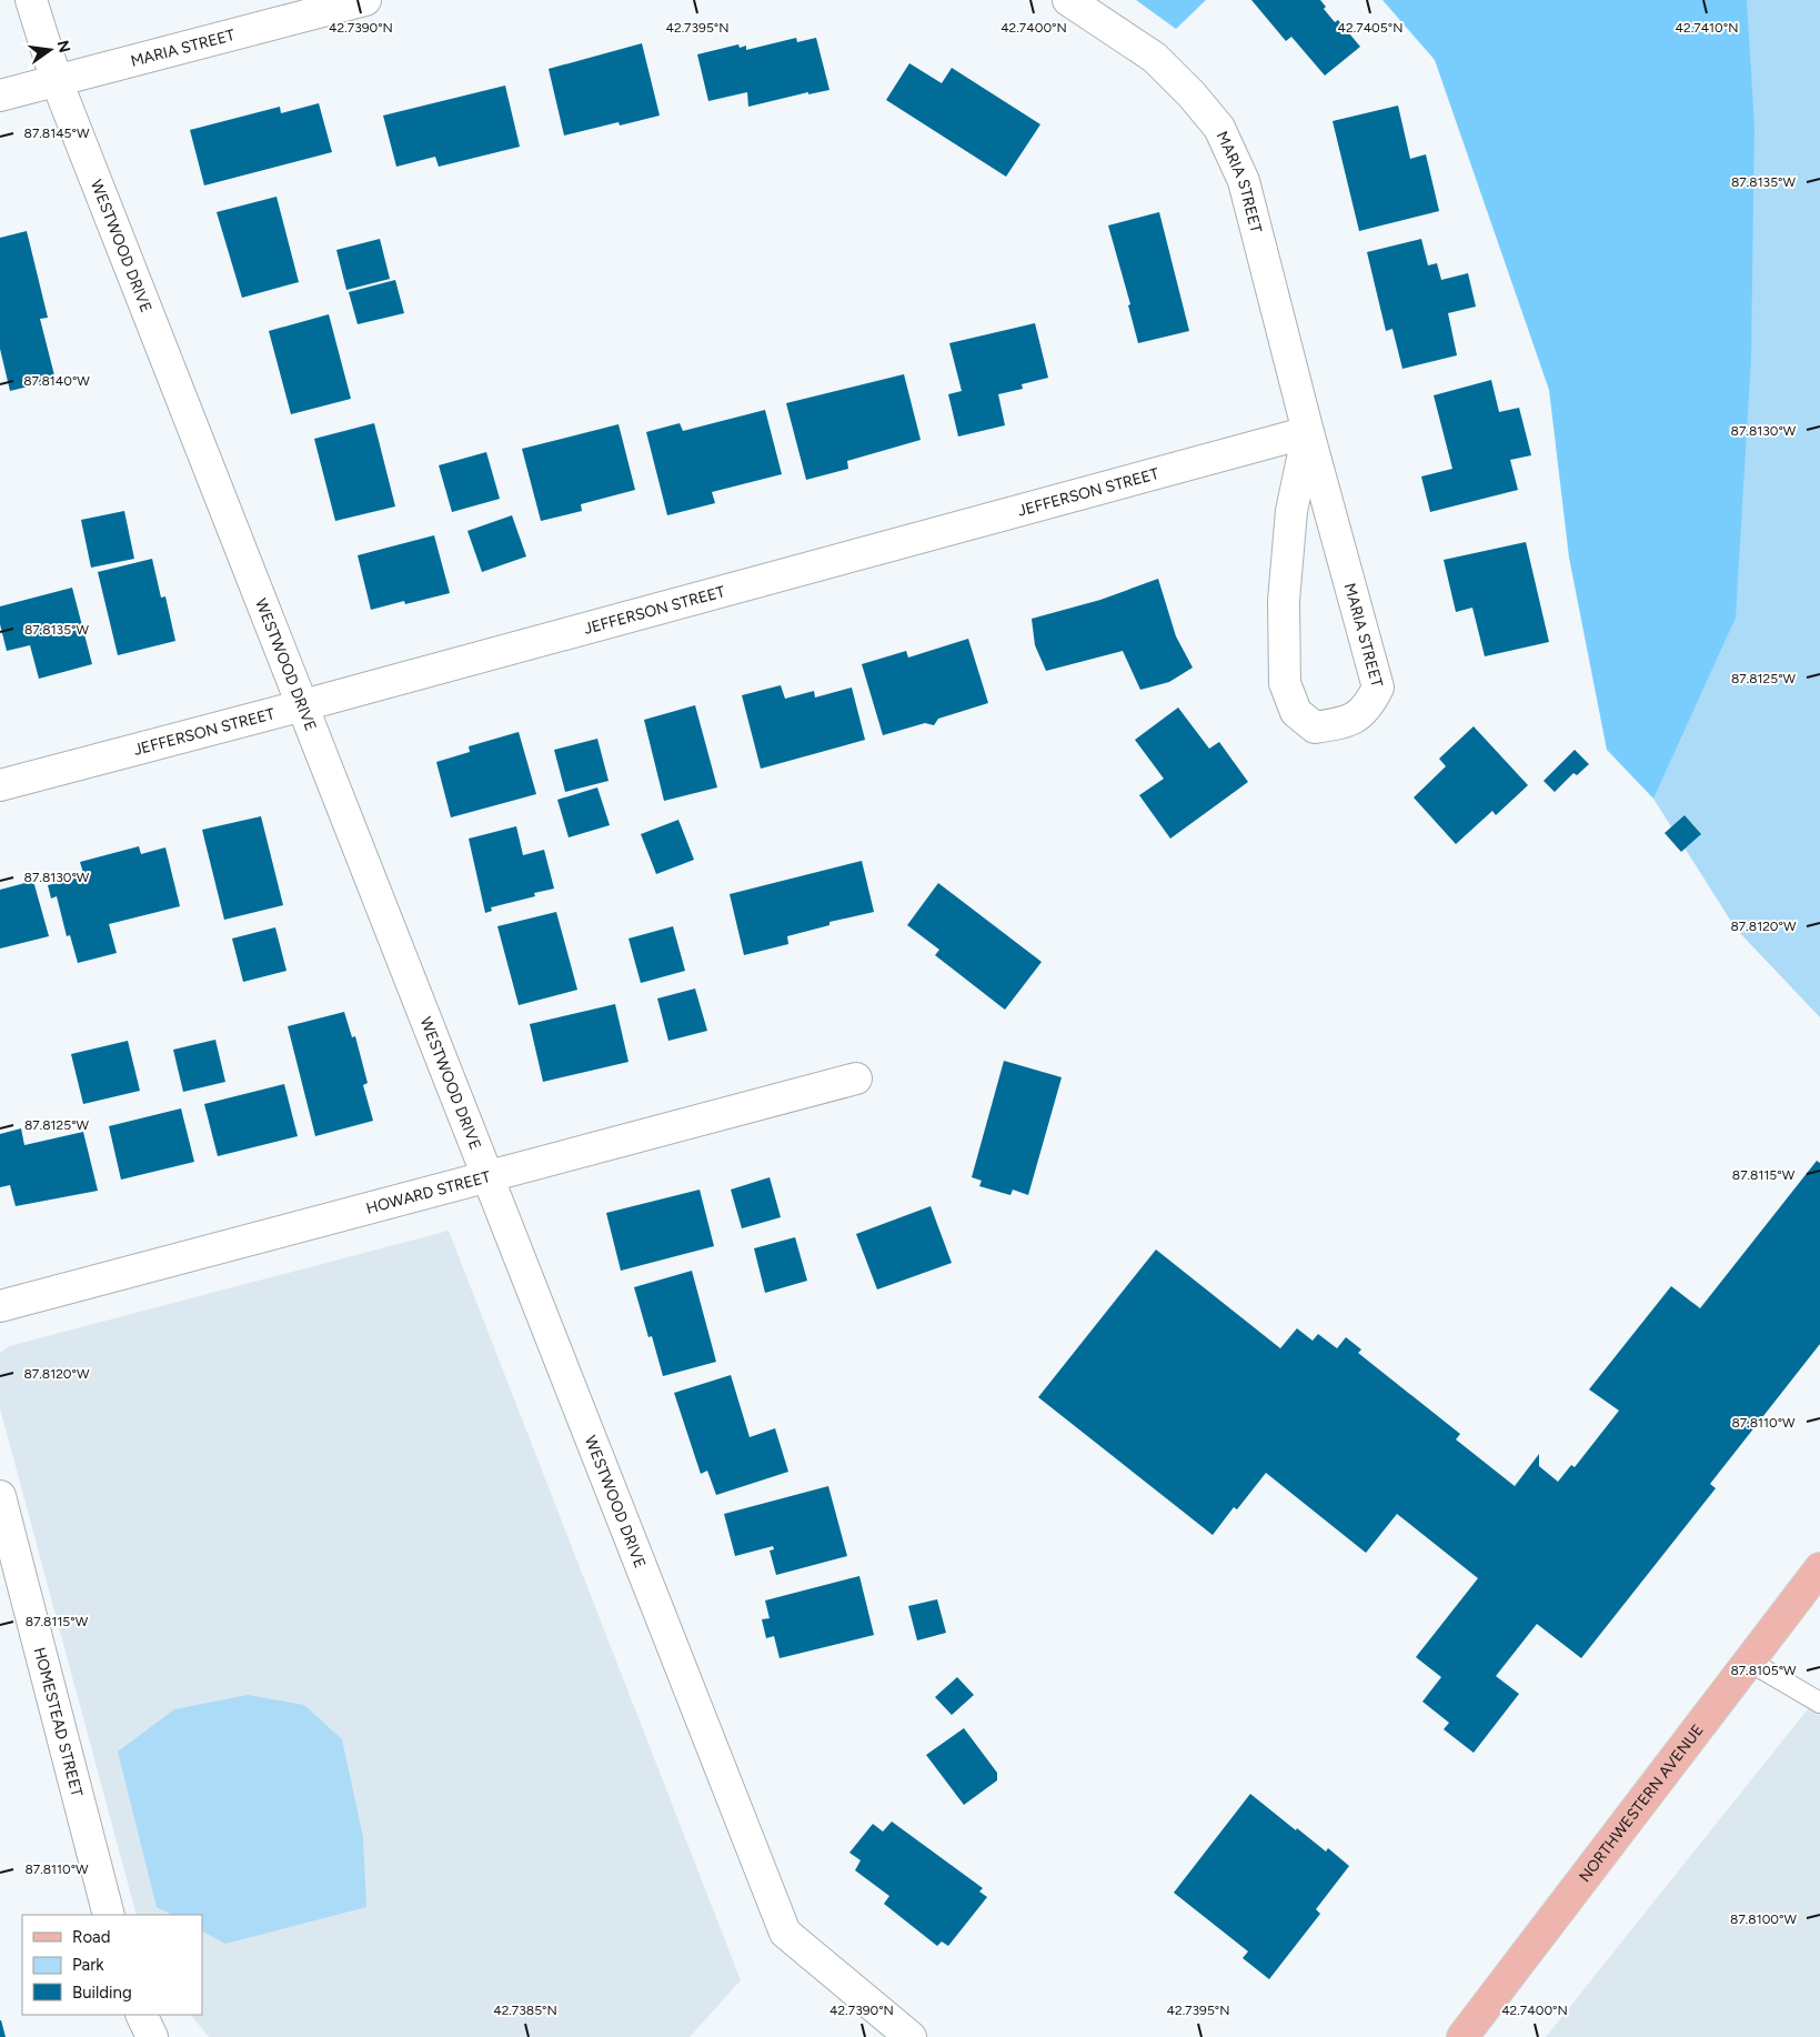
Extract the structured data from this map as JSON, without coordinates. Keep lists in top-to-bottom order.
{
  "streets": {
    "main road": ["NORTHWESTERN AVENUE"],
    "street": [
      "MARIA STREET",
      "WESTWOOD DRIVE",
      "JEFFERSON STREET",
      "HOWARD STREET",
      "HOMESTEAD STREET"
    ]
  },
  "crossings": [
    ["MARIA STREET", "WESTWOOD DRIVE"],
    ["MARIA STREET", "JEFFERSON STREET"],
    ["WESTWOOD DRIVE", "JEFFERSON STREET"],
    ["WESTWOOD DRIVE", "HOWARD STREET"]
  ],
  "legend": ["Road", "Park", "Building"],
  "north": "right",
  "coordinates": [
    "42.7390°N",
    "42.7395°N",
    "42.7400°N",
    "42.7405°N",
    "42.7410°N",
    "87.8145°W",
    "87.8135°W",
    "87.8140°W",
    "87.8130°W",
    "87.8125°W",
    "87.8120°W",
    "87.8115°W",
    "87.8110°W",
    "87.8105°W",
    "87.8100°W",
    "42.7385°N"
  ]
}
